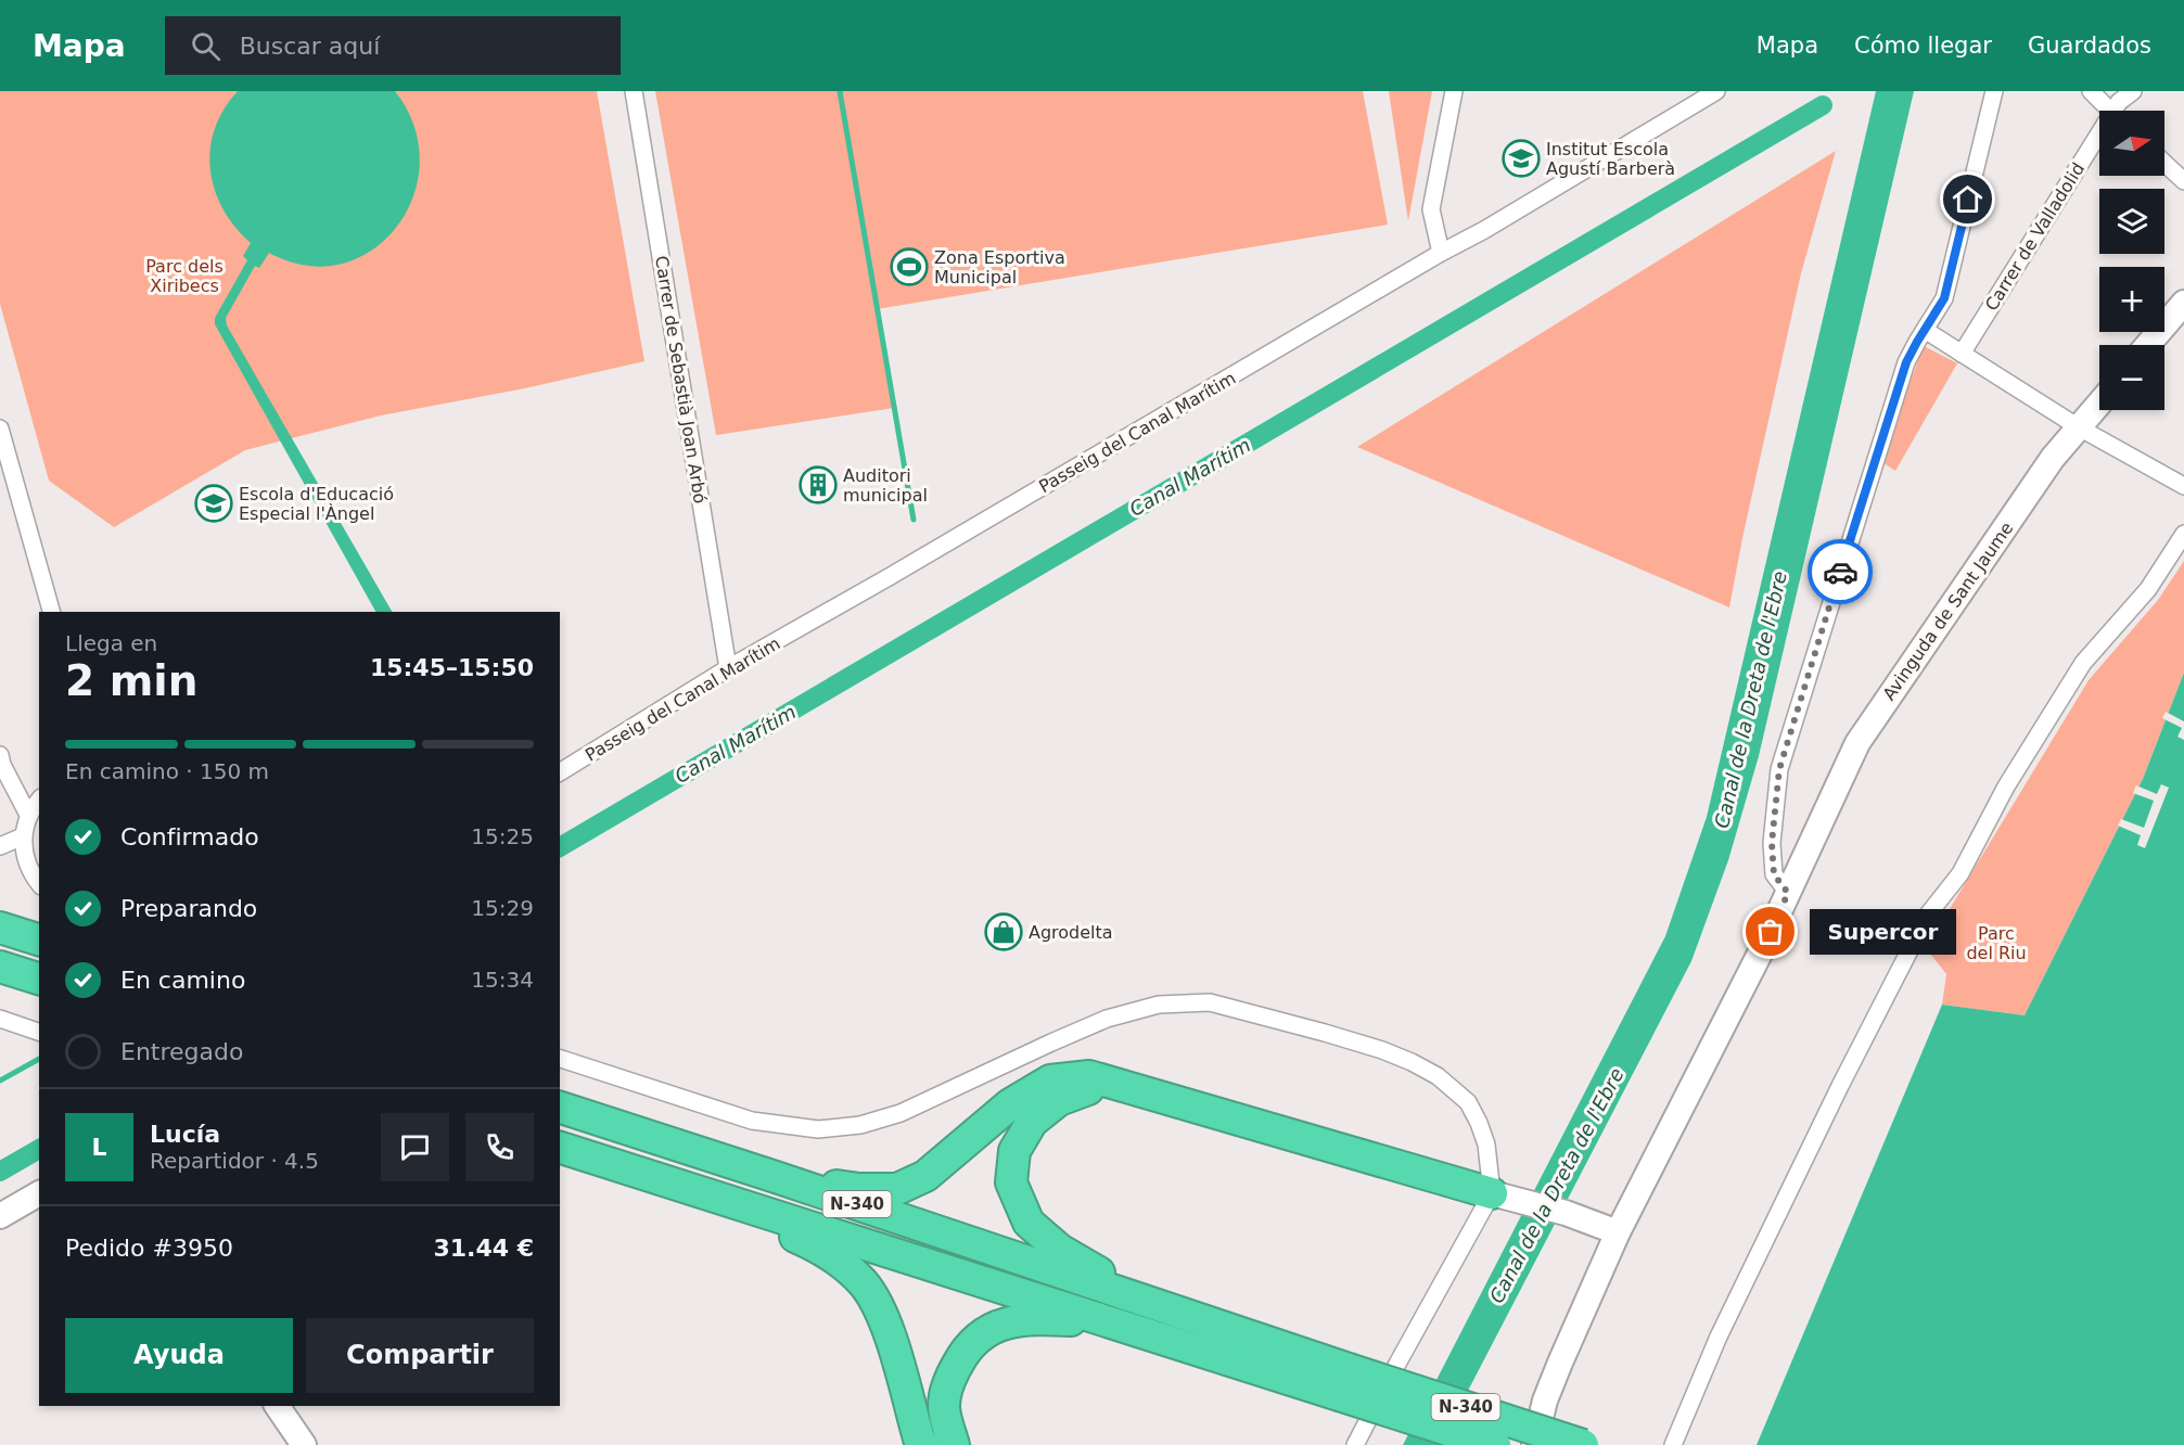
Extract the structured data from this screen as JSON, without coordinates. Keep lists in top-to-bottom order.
{
  "streets": {
    "highway": ["N-340"],
    "street": [
      "Carrer de Valladolid",
      "Carrer de Sebastià Joan Arbó",
      "Passeig del Canal Marítim",
      "Avinguda de Sant Jaume"
    ]
  },
  "crossings": [
    ["Carrer de Sebastià Joan Arbó", "Passeig del Canal Marítim"]
  ],
  "water": ["Canal Marítim", "Canal de la Dreta de l'Ebre"],
  "parks": ["Parc dels Xiribecs", "Parc del Riu"],
  "places": {
    "school or university": ["Institut Escola Agustí Barberà", "Escola d'Educació Especial l'Àngel"],
    "sports": ["Zona Esportiva Municipal"],
    "building": ["Auditori municipal"],
    "shop": ["Agrodelta"],
    "other": ["Supercor"]
  },
  "north": "right",
  "page": {
    "header": "Mapa",
    "search": "Buscar aquí",
    "nav": ["Mapa", "Cómo llegar", "Guardados"],
    "map_buttons": ["+", "−"],
    "heading": ["2 min", "Llega en", "15:45–15:50"],
    "panel": [
      "Lucía",
      "Repartidor · 4.5",
      "Pedido #3950",
      "31.44 €"
    ],
    "bar": "En camino · 150 m",
    "list": [
      ["Confirmado", "15:25"],
      ["Preparando", "15:29"],
      ["En camino", "15:34"],
      "Entregado"
    ],
    "bubble": "Supercor",
    "round": "L",
    "buttons": ["Ayuda", "Compartir"]
  }
}
